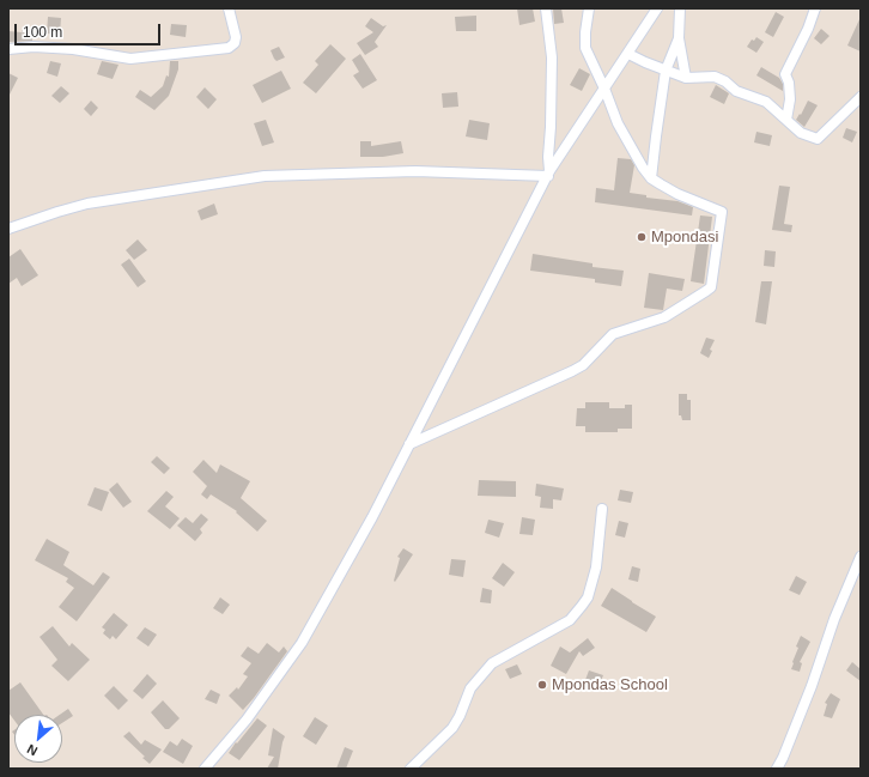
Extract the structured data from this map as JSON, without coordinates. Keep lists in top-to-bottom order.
{
  "places": ["Mpondasi", "Mpondas School"],
  "scale_bar": "100 m",
  "north": "bottom left"
}
